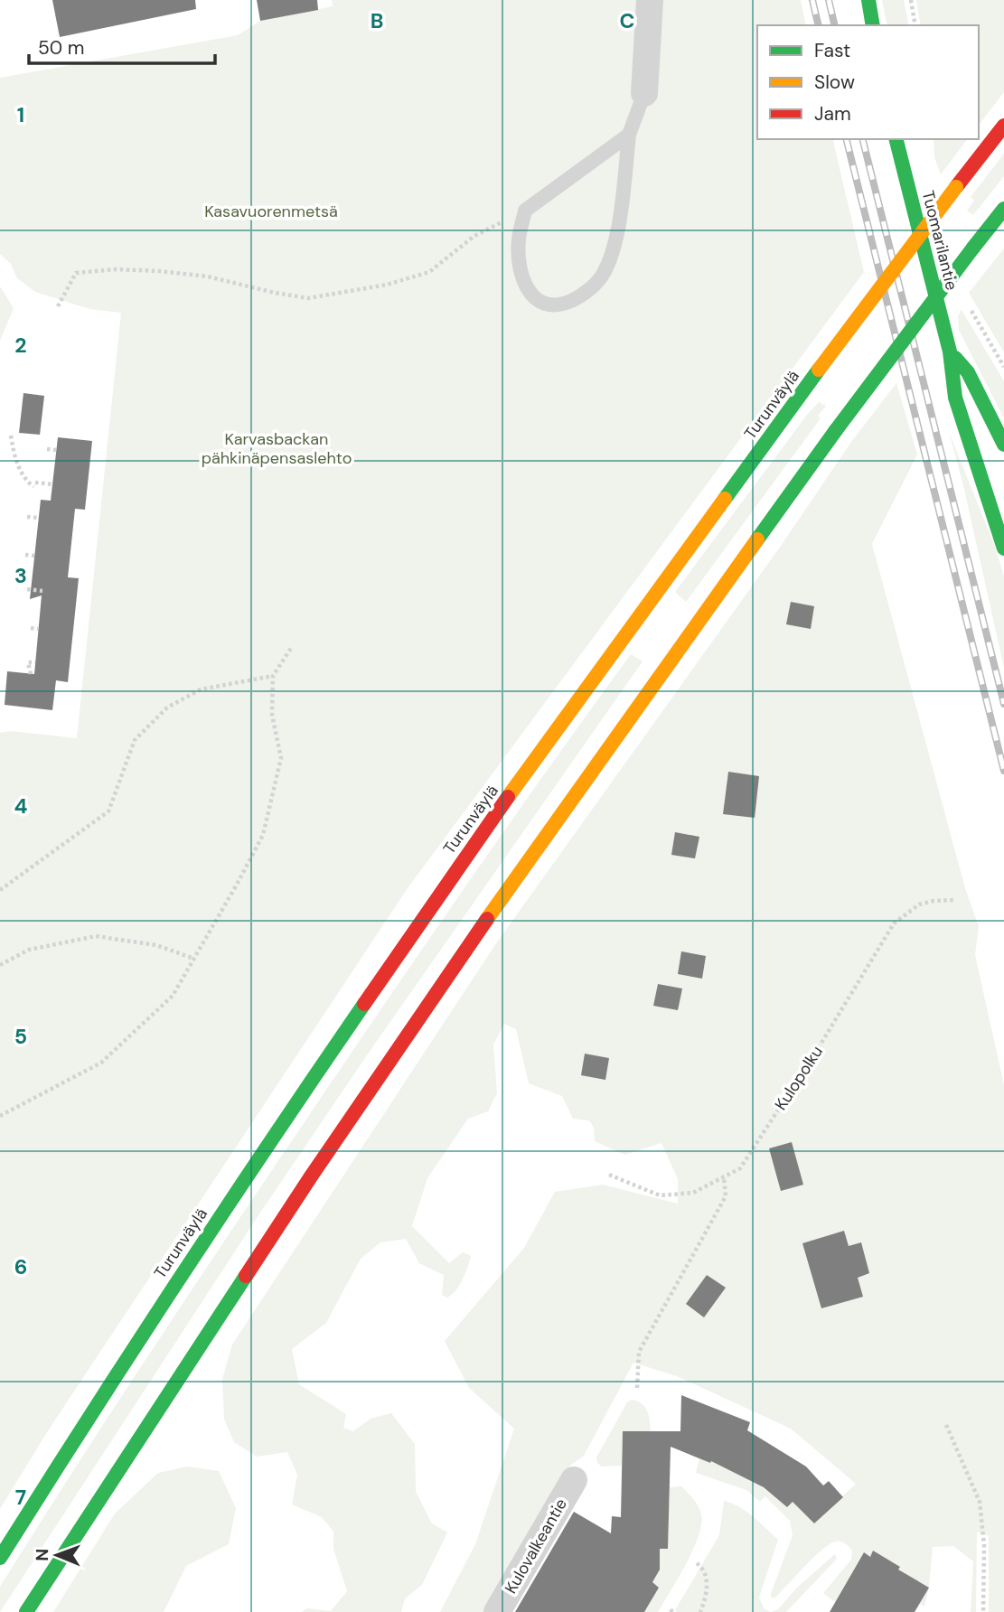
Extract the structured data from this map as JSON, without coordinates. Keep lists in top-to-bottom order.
{
  "streets": {
    "main road": ["Tuomarilantie", "Turunväylä"],
    "street": ["Kulovalkeantie"],
    "path": ["Kulopolku"]
  },
  "parks": ["Kasavuorenmetsä", "Karvasbackan pähkinäpensaslehto"],
  "legend": ["Fast", "Slow", "Jam"],
  "scale_bar": "50 m",
  "north": "left",
  "grid": {
    "columns": ["B", "C"],
    "rows": [
      "1",
      "2",
      "3",
      "4",
      "5",
      "6",
      "7"
    ]
  }
}
